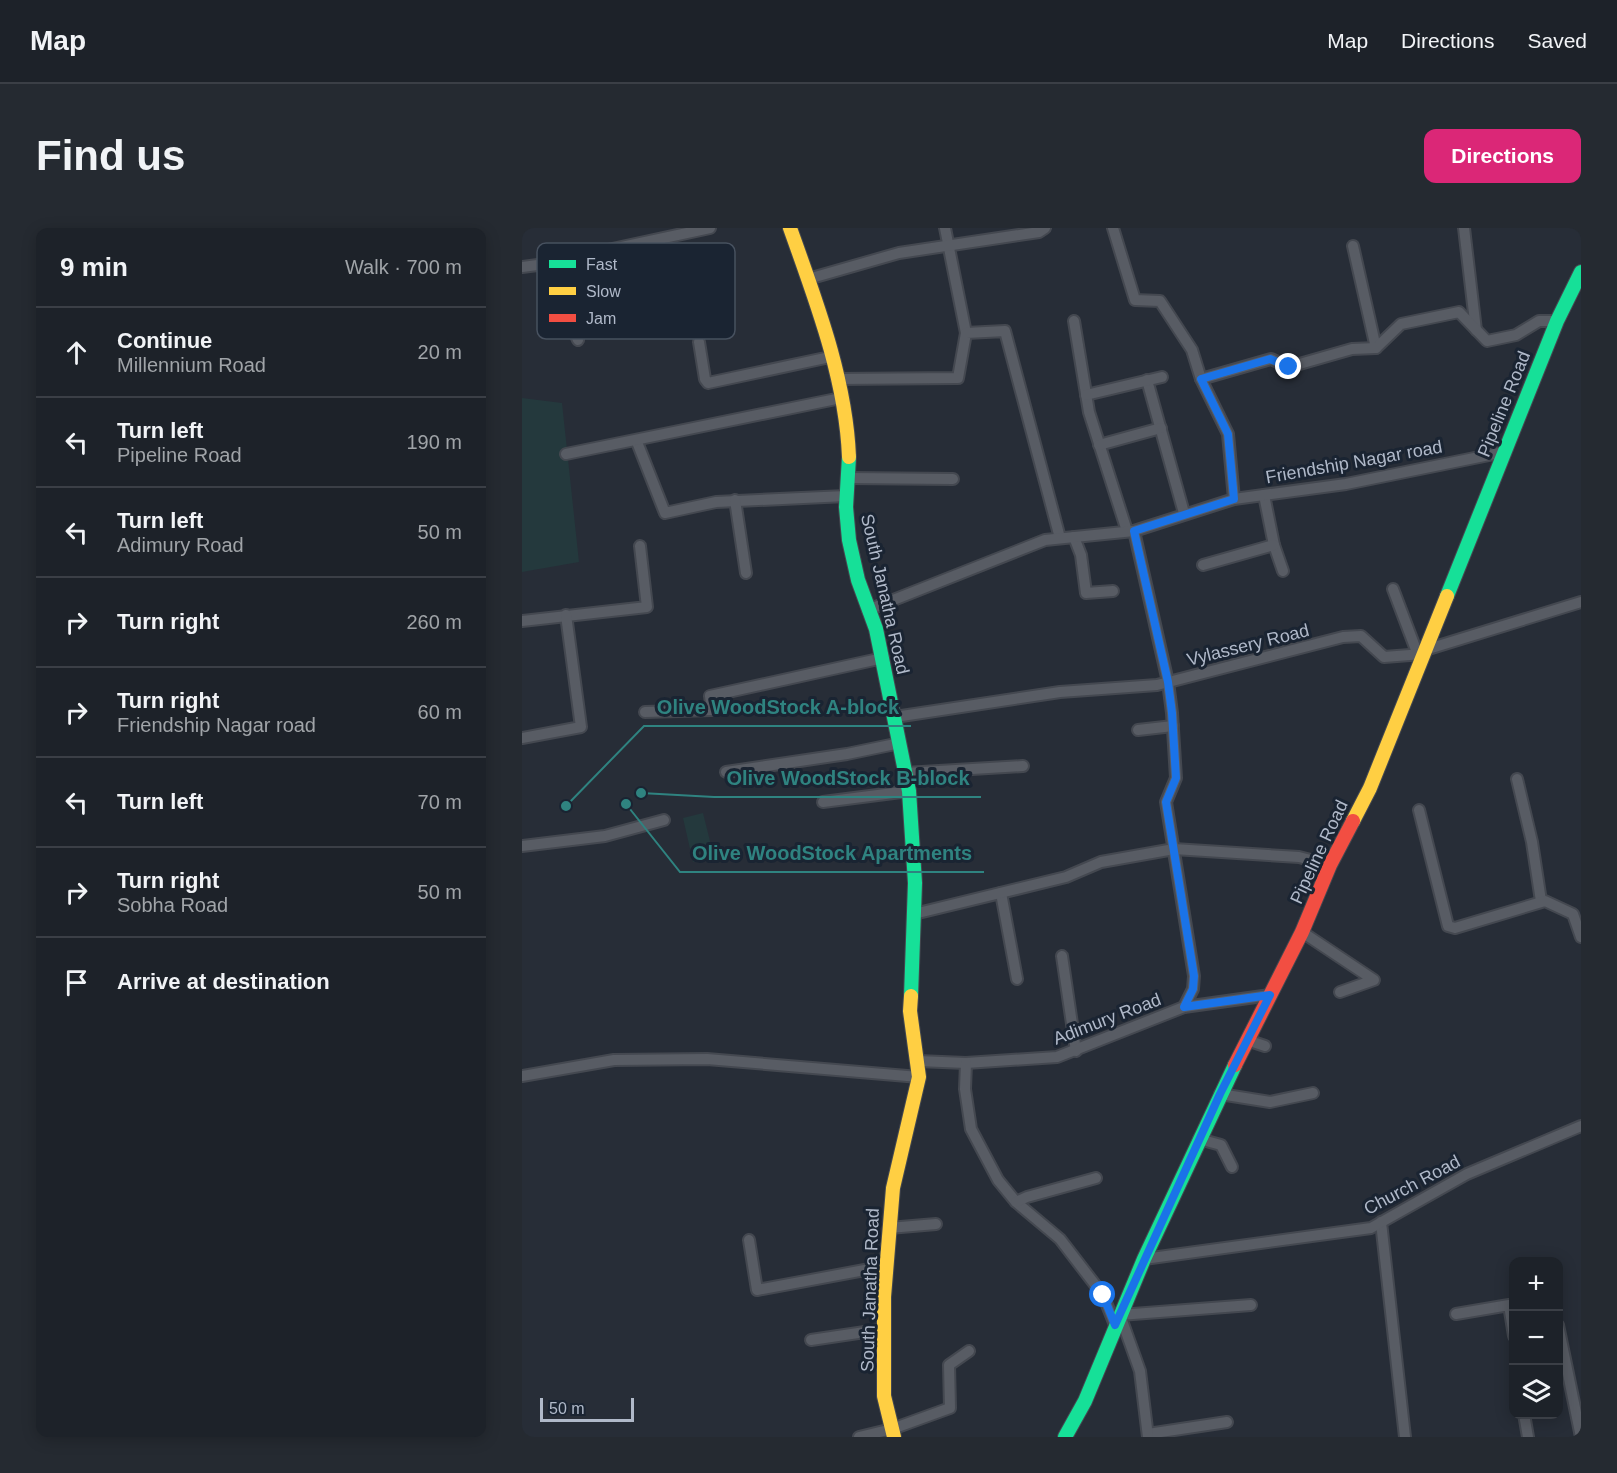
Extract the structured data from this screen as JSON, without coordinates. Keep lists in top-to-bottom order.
{
  "streets": {
    "street": [
      "Pipeline Road",
      "Friendship Nagar road",
      "South Janatha Road",
      "Vylassery Road",
      "Adimury Road",
      "Church Road"
    ]
  },
  "crossings": [
    ["Pipeline Road", "Friendship Nagar road"],
    ["Pipeline Road", "Vylassery Road"],
    ["Pipeline Road", "Adimury Road"],
    ["Pipeline Road", "Church Road"],
    ["Friendship Nagar road", "South Janatha Road"],
    ["South Janatha Road", "Vylassery Road"],
    ["South Janatha Road", "Adimury Road"]
  ],
  "places": ["Olive WoodStock B-block", "Olive WoodStock Apartments", "Olive WoodStock A-block"],
  "legend": ["Fast", "Slow", "Jam"],
  "scale_bar": "50 m",
  "page": {
    "header": "Map",
    "nav": ["Map", "Directions", "Saved"],
    "buttons": "Directions",
    "title": "Find us",
    "heading": ["9 min", "Walk · 700 m"],
    "list": [
      ["Continue", "Millennium Road", "20 m"],
      ["Turn left", "Pipeline Road", "190 m"],
      ["Turn left", "Adimury Road", "50 m"],
      ["Turn right", "260 m"],
      ["Turn right", "Friendship Nagar road", "60 m"],
      ["Turn left", "70 m"],
      ["Turn right", "Sobha Road", "50 m"],
      "Arrive at destination"
    ],
    "map_buttons": ["+", "−"],
    "scale": "50 m"
  }
}
